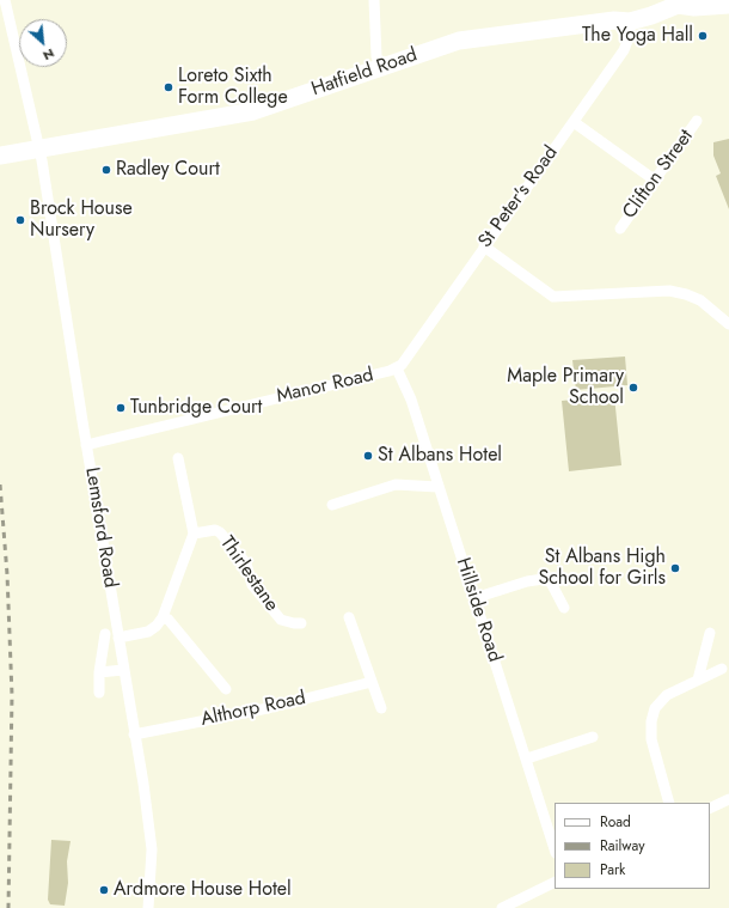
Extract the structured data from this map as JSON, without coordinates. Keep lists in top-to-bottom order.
{
  "streets": {
    "main road": ["Hatfield Road"],
    "street": [
      "Clifton Street",
      "St Peter's Road",
      "Manor Road",
      "Lemsford Road",
      "Thirlestane",
      "Hillside Road",
      "Althorp Road"
    ]
  },
  "crossings": [
    ["Hatfield Road", "St Peter's Road"],
    ["Hatfield Road", "Lemsford Road"],
    ["St Peter's Road", "Manor Road"],
    ["St Peter's Road", "Hillside Road"],
    ["Manor Road", "Lemsford Road"],
    ["Manor Road", "Hillside Road"],
    ["Lemsford Road", "Thirlestane"],
    ["Lemsford Road", "Althorp Road"]
  ],
  "places": [
    "The Yoga Hall",
    "Loreto Sixth Form College",
    "Radley Court",
    "Brock House Nursery",
    "Maple Primary School",
    "Tunbridge Court",
    "St Albans Hotel",
    "St Albans High School for Girls",
    "Ardmore House Hotel"
  ],
  "legend": ["Road", "Railway", "Park"],
  "north": "bottom right"
}
